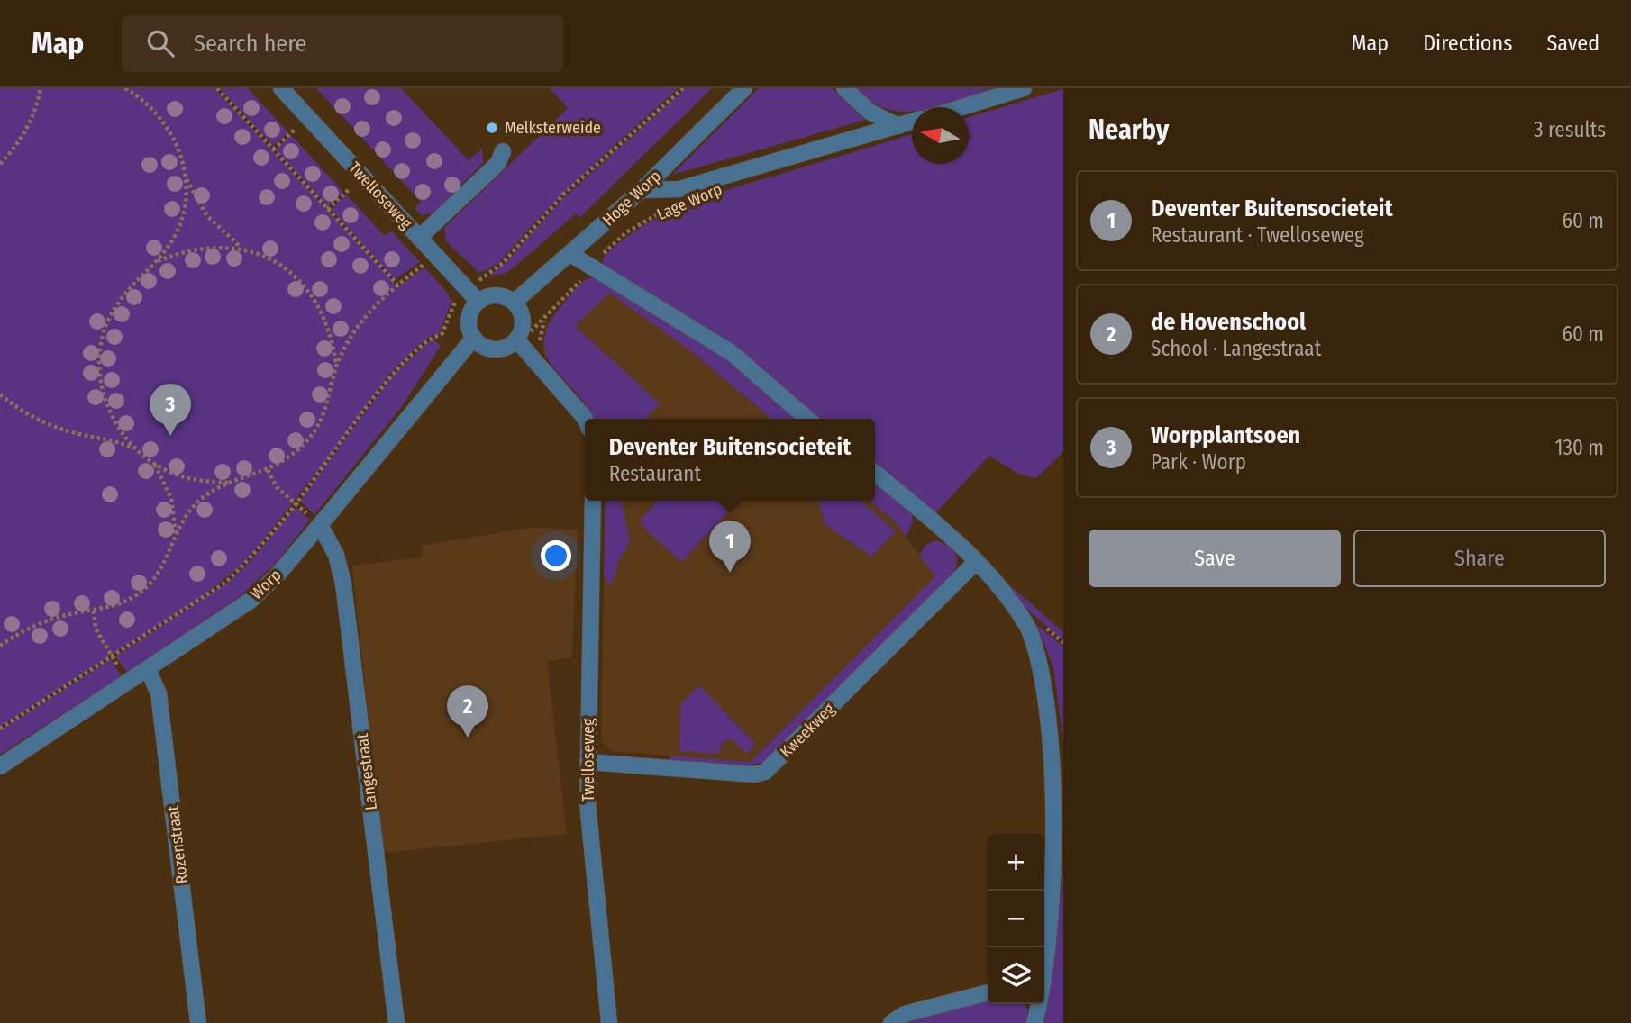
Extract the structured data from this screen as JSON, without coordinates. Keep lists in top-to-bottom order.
{
  "streets": {
    "street": [
      "Twelloseweg",
      "Hoge Worp",
      "Lage Worp",
      "Worp",
      "Kweekweg",
      "Langestraat",
      "Rozenstraat"
    ]
  },
  "crossings": [
    ["Twelloseweg", "Hoge Worp"],
    ["Twelloseweg", "Lage Worp"],
    ["Twelloseweg", "Worp"],
    ["Twelloseweg", "Kweekweg"],
    ["Hoge Worp", "Lage Worp"],
    ["Hoge Worp", "Worp"],
    ["Lage Worp", "Worp"],
    ["Worp", "Langestraat"],
    ["Worp", "Rozenstraat"]
  ],
  "places": ["Melksterweide"],
  "north": "left",
  "page": {
    "header": "Map",
    "search": "Search here",
    "nav": ["Map", "Directions", "Saved"],
    "heading": ["Nearby", "3 results"],
    "list": [
      {
        "mark": "1",
        "name": "Deventer Buitensocieteit",
        "note": "Restaurant · Twelloseweg",
        "value": "60 m"
      },
      {
        "mark": "2",
        "name": "de Hovenschool",
        "note": "School · Langestraat",
        "value": "60 m"
      },
      {
        "mark": "3",
        "name": "Worpplantsoen",
        "note": "Park · Worp",
        "value": "130 m"
      }
    ],
    "pins": ["3", "1", "2"],
    "popup": ["Deventer Buitensocieteit", "Restaurant"],
    "buttons": ["Save", "Share"],
    "map_buttons": ["+", "−"]
  }
}
